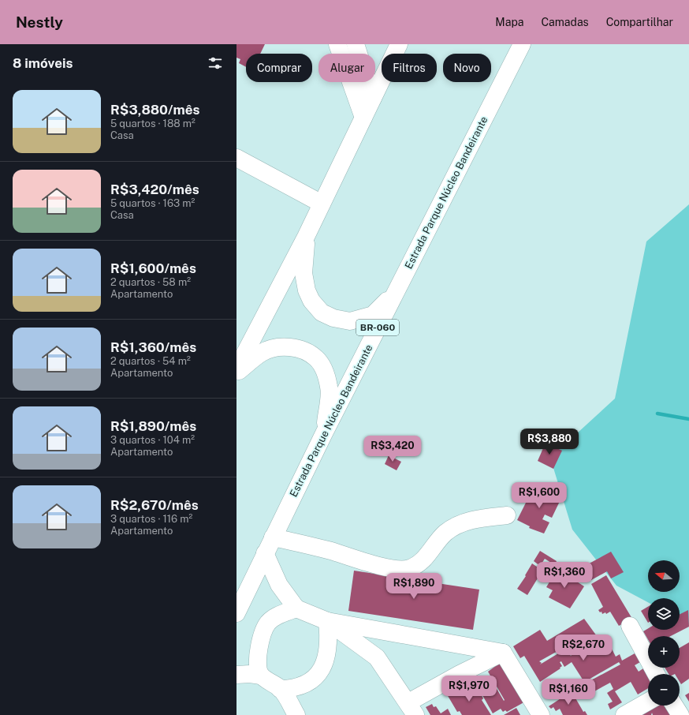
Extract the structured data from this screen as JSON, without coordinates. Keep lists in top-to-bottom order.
{
  "streets": {
    "main road": ["Estrada Parque Núcleo Bandeirante", "BR-060"]
  },
  "north": "left",
  "page": {
    "header": "Nestly",
    "nav": ["Mapa", "Camadas", "Compartilhar"],
    "heading": "8 imóveis",
    "chip": [
      "Comprar",
      "Alugar",
      "Filtros",
      "Novo"
    ],
    "list": [
      {
        "name": "R$3,880/mês",
        "note": "5 quartos · 188 m² · Casa"
      },
      {
        "name": "R$3,420/mês",
        "note": "5 quartos · 163 m² · Casa"
      },
      {
        "name": "R$1,600/mês",
        "note": "2 quartos · 58 m² · Apartamento"
      },
      {
        "name": "R$1,360/mês",
        "note": "2 quartos · 54 m² · Apartamento"
      },
      {
        "name": "R$1,890/mês",
        "note": "3 quartos · 104 m² · Apartamento"
      },
      {
        "name": "R$2,670/mês",
        "note": "3 quartos · 116 m² · Apartamento"
      }
    ],
    "price": [
      "R$3,880",
      "R$3,420",
      "R$1,600",
      "R$1,360",
      "R$1,890",
      "R$2,670",
      "R$1,970",
      "R$1,160"
    ],
    "map_buttons": ["+", "−"]
  }
}
